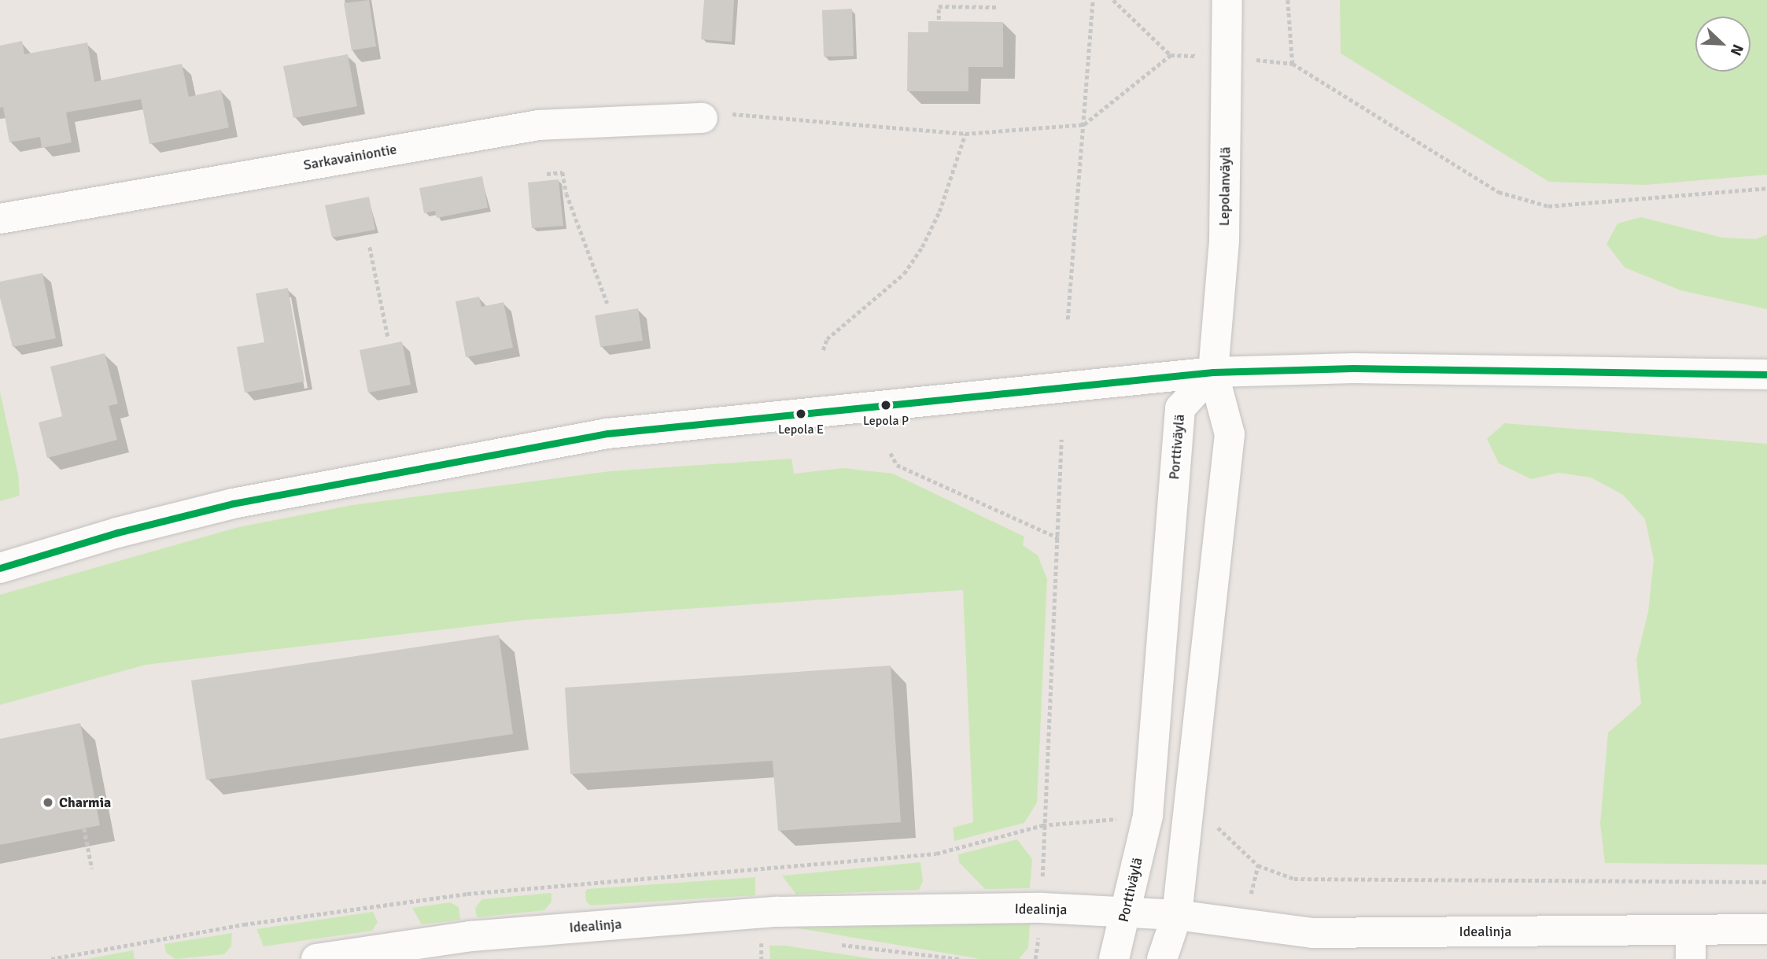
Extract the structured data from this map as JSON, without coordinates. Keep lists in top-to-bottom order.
{
  "streets": {
    "street": [
      "Sarkavainiontie",
      "Lepolanväylä",
      "Porttiväylä",
      "Idealinja"
    ]
  },
  "crossings": [
    ["Lepolanväylä", "Porttiväylä"],
    ["Porttiväylä", "Idealinja"]
  ],
  "places": ["Lepola P", "Lepola E", "Charmia"],
  "north": "bottom right"
}
